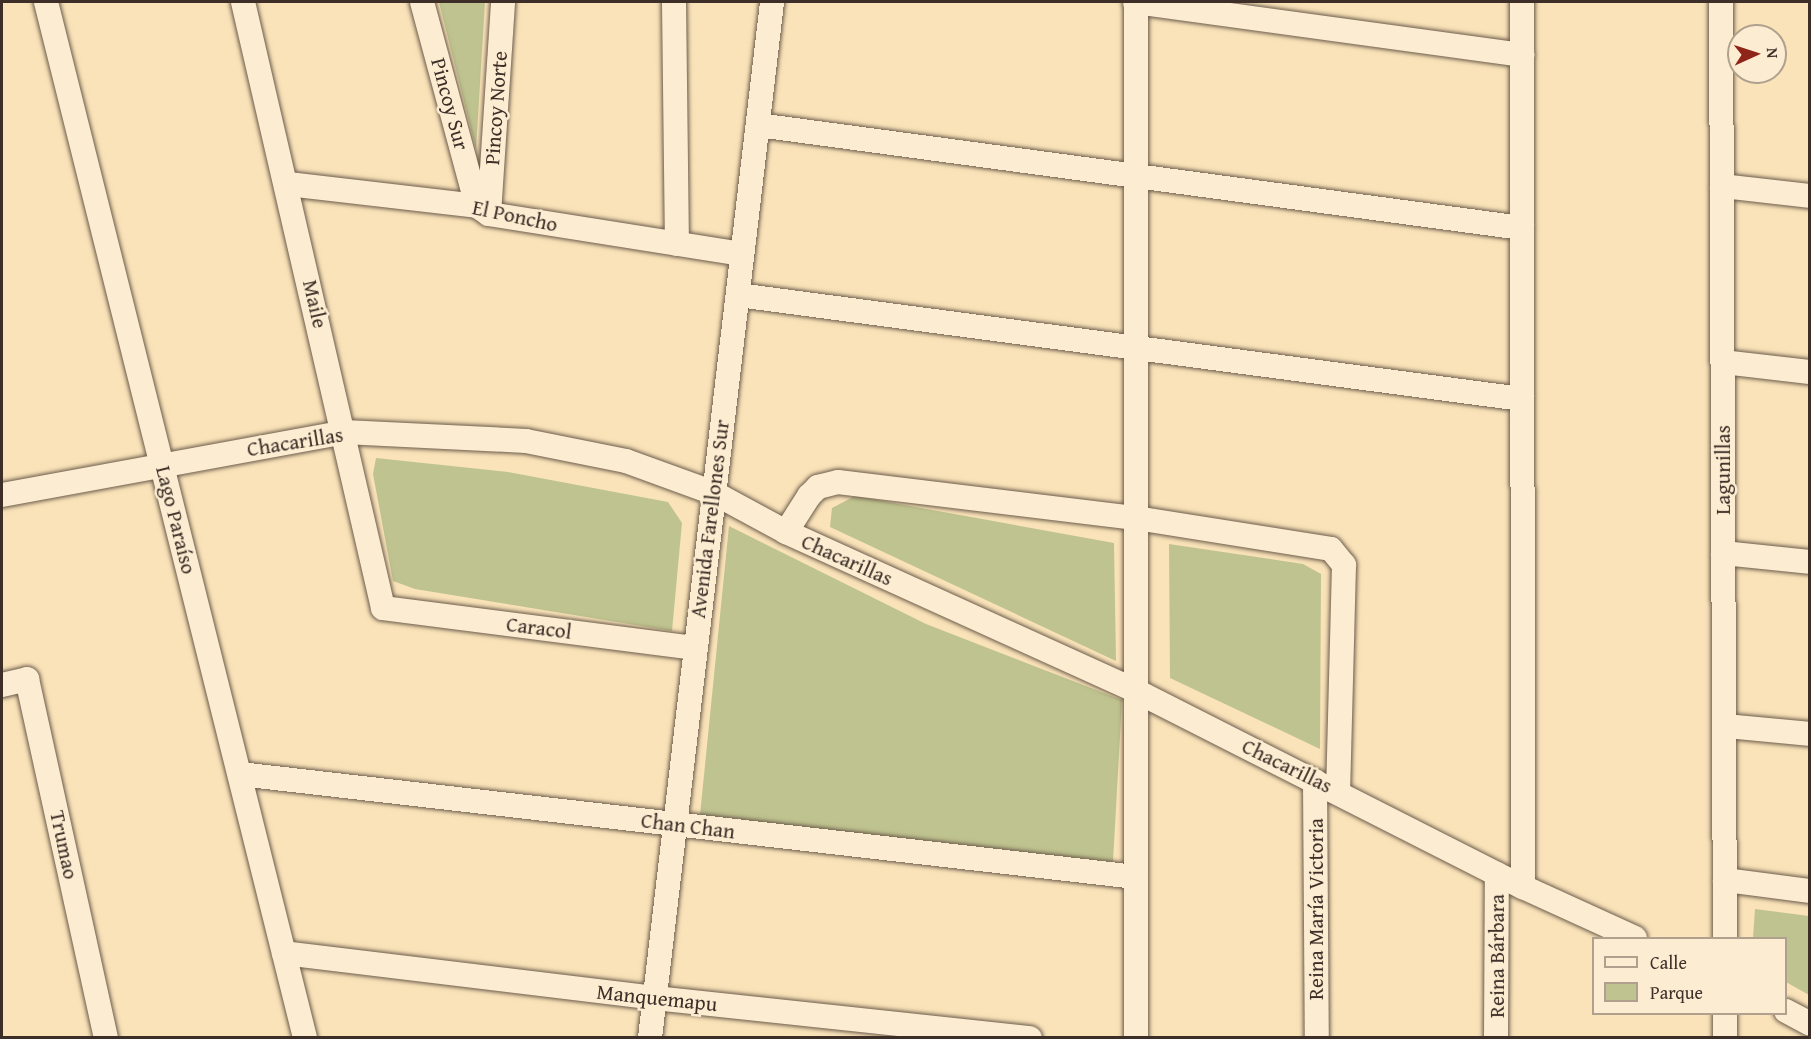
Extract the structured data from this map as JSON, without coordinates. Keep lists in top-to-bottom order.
{
  "streets": {
    "street": [
      "Pincoy Sur",
      "Pincoy Norte",
      "El Poncho",
      "Maile",
      "Chacarillas",
      "Lagunillas",
      "Avenida Farellones Sur",
      "Lago Paraíso",
      "Caracol",
      "Chan Chan",
      "Trumao",
      "Reina María Victoria",
      "Reina Bárbara",
      "Manquemapu"
    ]
  },
  "crossings": [
    ["Pincoy Sur", "Pincoy Norte"],
    ["Pincoy Sur", "El Poncho"],
    ["Pincoy Norte", "El Poncho"],
    ["El Poncho", "Maile"],
    ["El Poncho", "Avenida Farellones Sur"],
    ["Maile", "Chacarillas"],
    ["Maile", "Caracol"],
    ["Chacarillas", "Avenida Farellones Sur"],
    ["Chacarillas", "Lago Paraíso"],
    ["Chacarillas", "Reina María Victoria"],
    ["Chacarillas", "Reina Bárbara"],
    ["Avenida Farellones Sur", "Caracol"],
    ["Avenida Farellones Sur", "Chan Chan"],
    ["Avenida Farellones Sur", "Manquemapu"],
    ["Lago Paraíso", "Chan Chan"],
    ["Lago Paraíso", "Manquemapu"]
  ],
  "legend": ["Calle", "Parque"],
  "north": "right"
}
